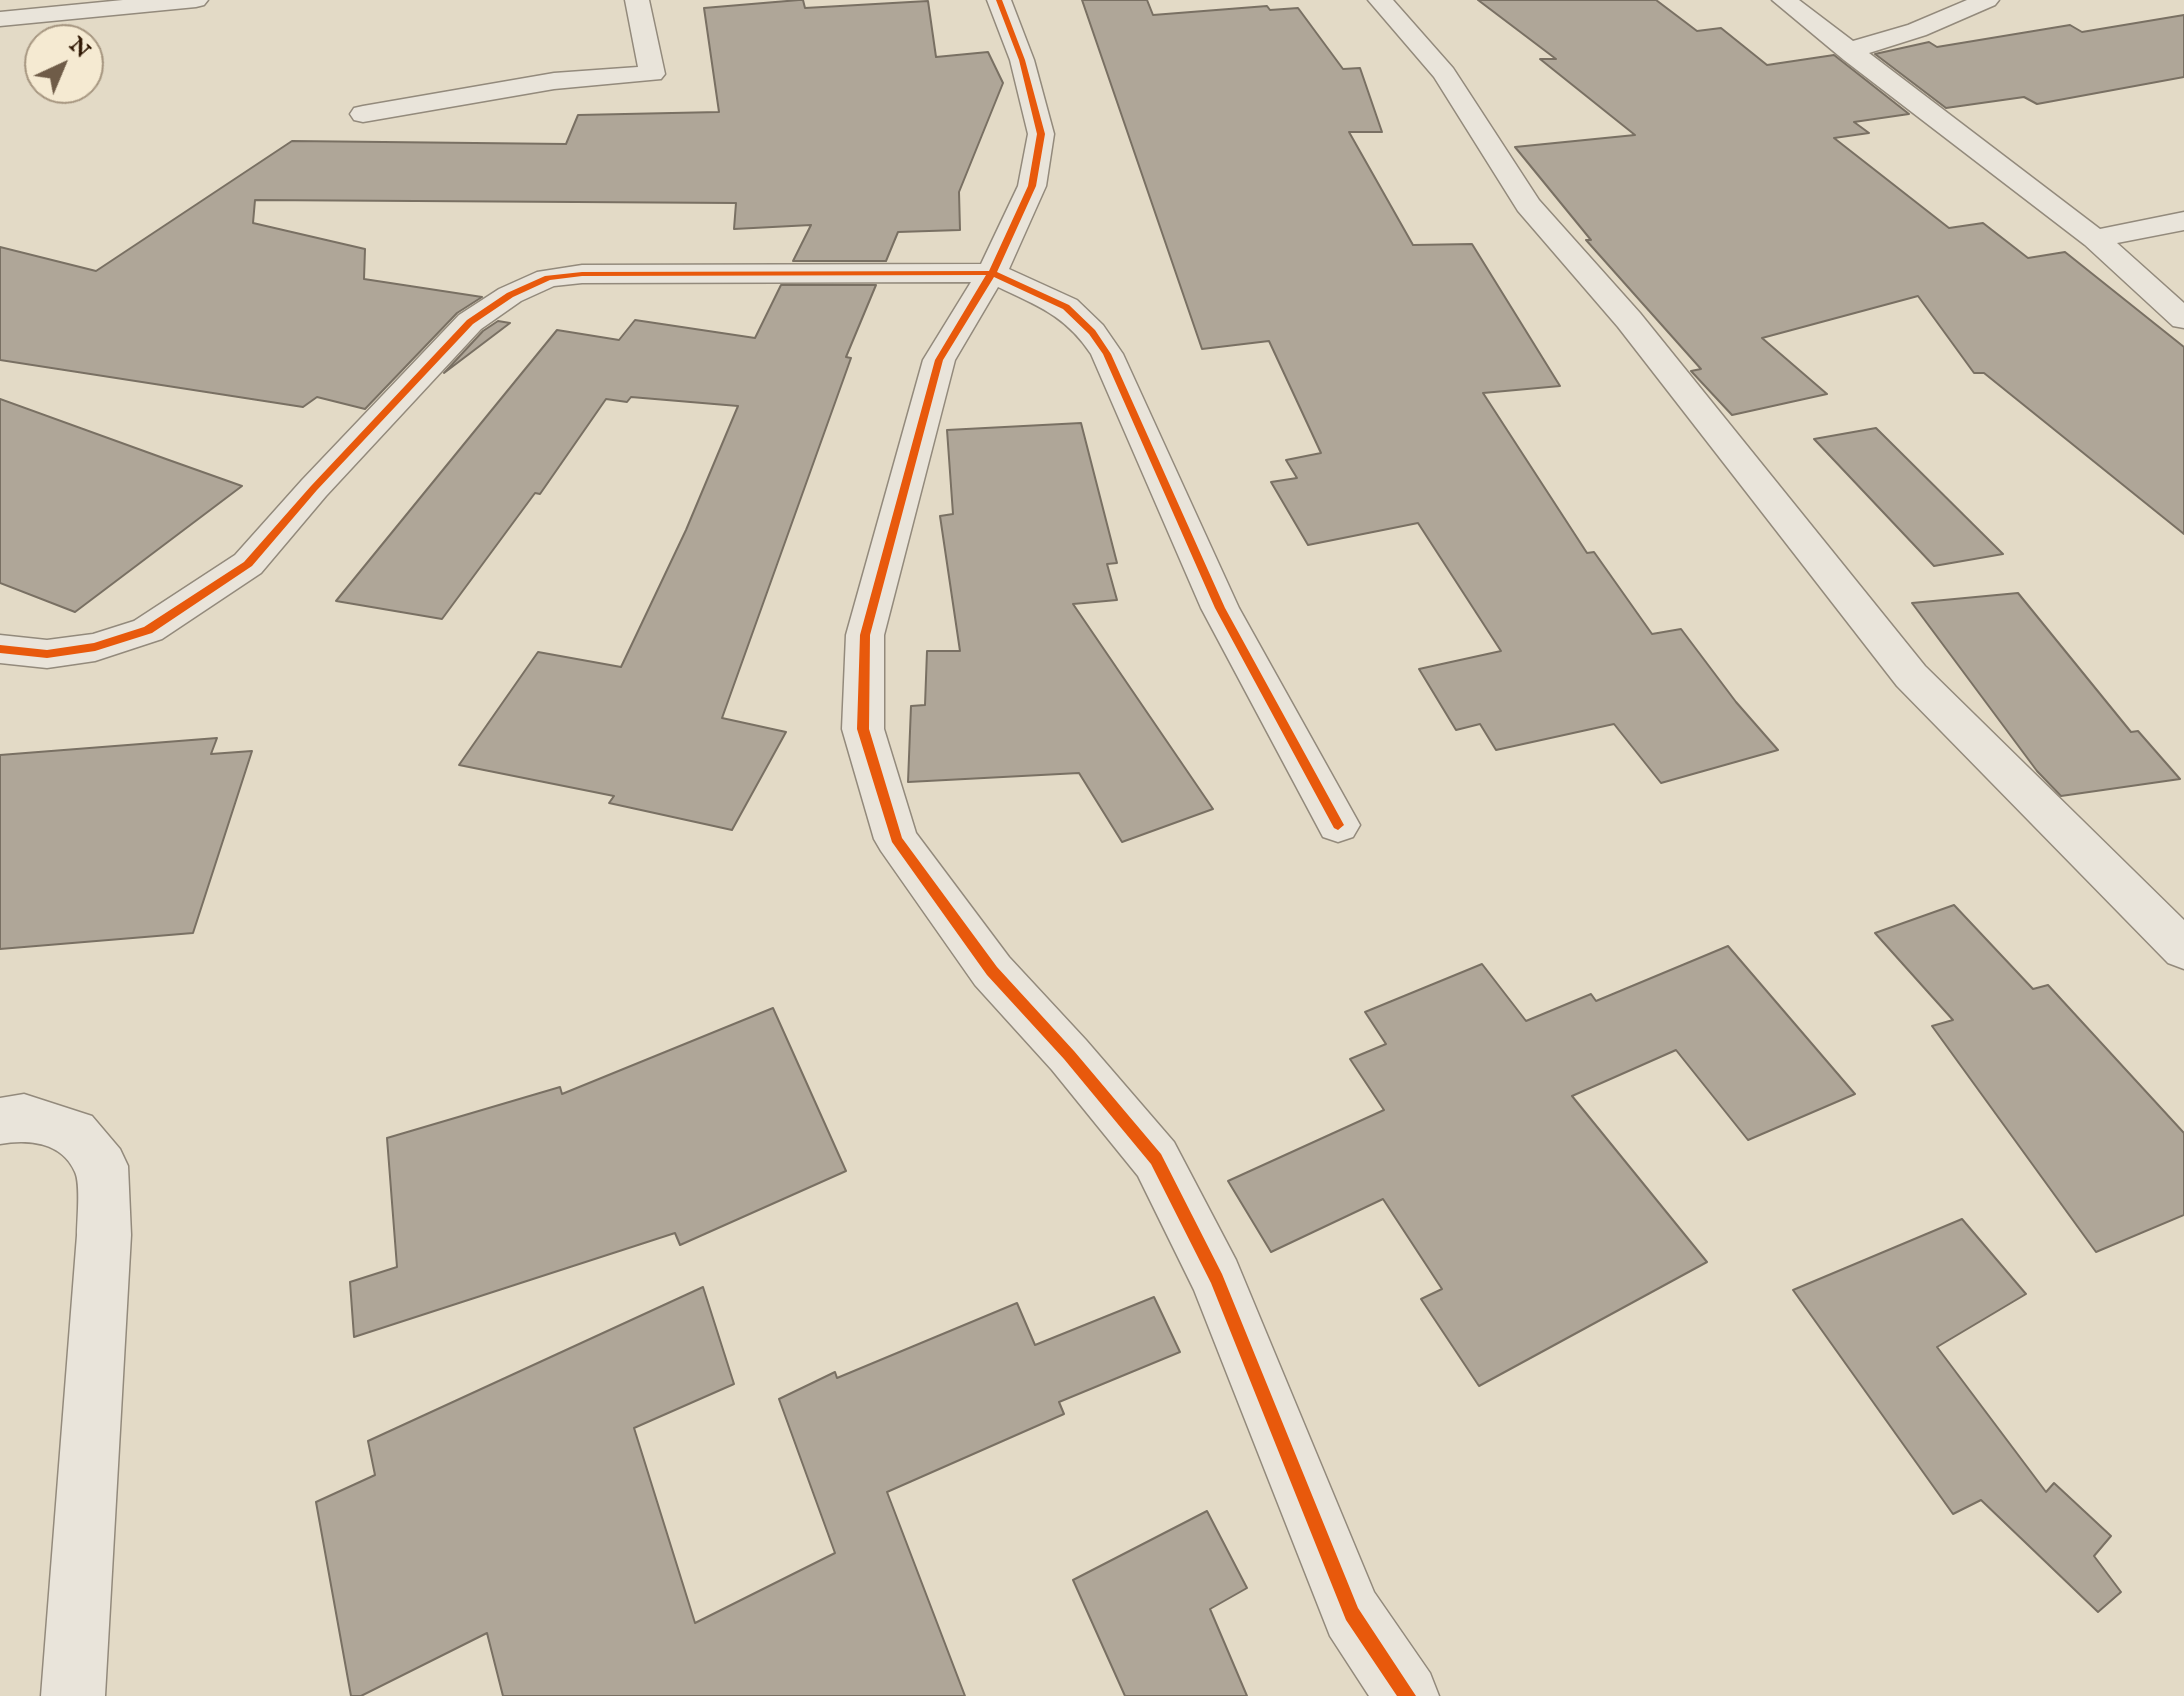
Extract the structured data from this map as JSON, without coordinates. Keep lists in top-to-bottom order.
{
  "north": "top right"
}
